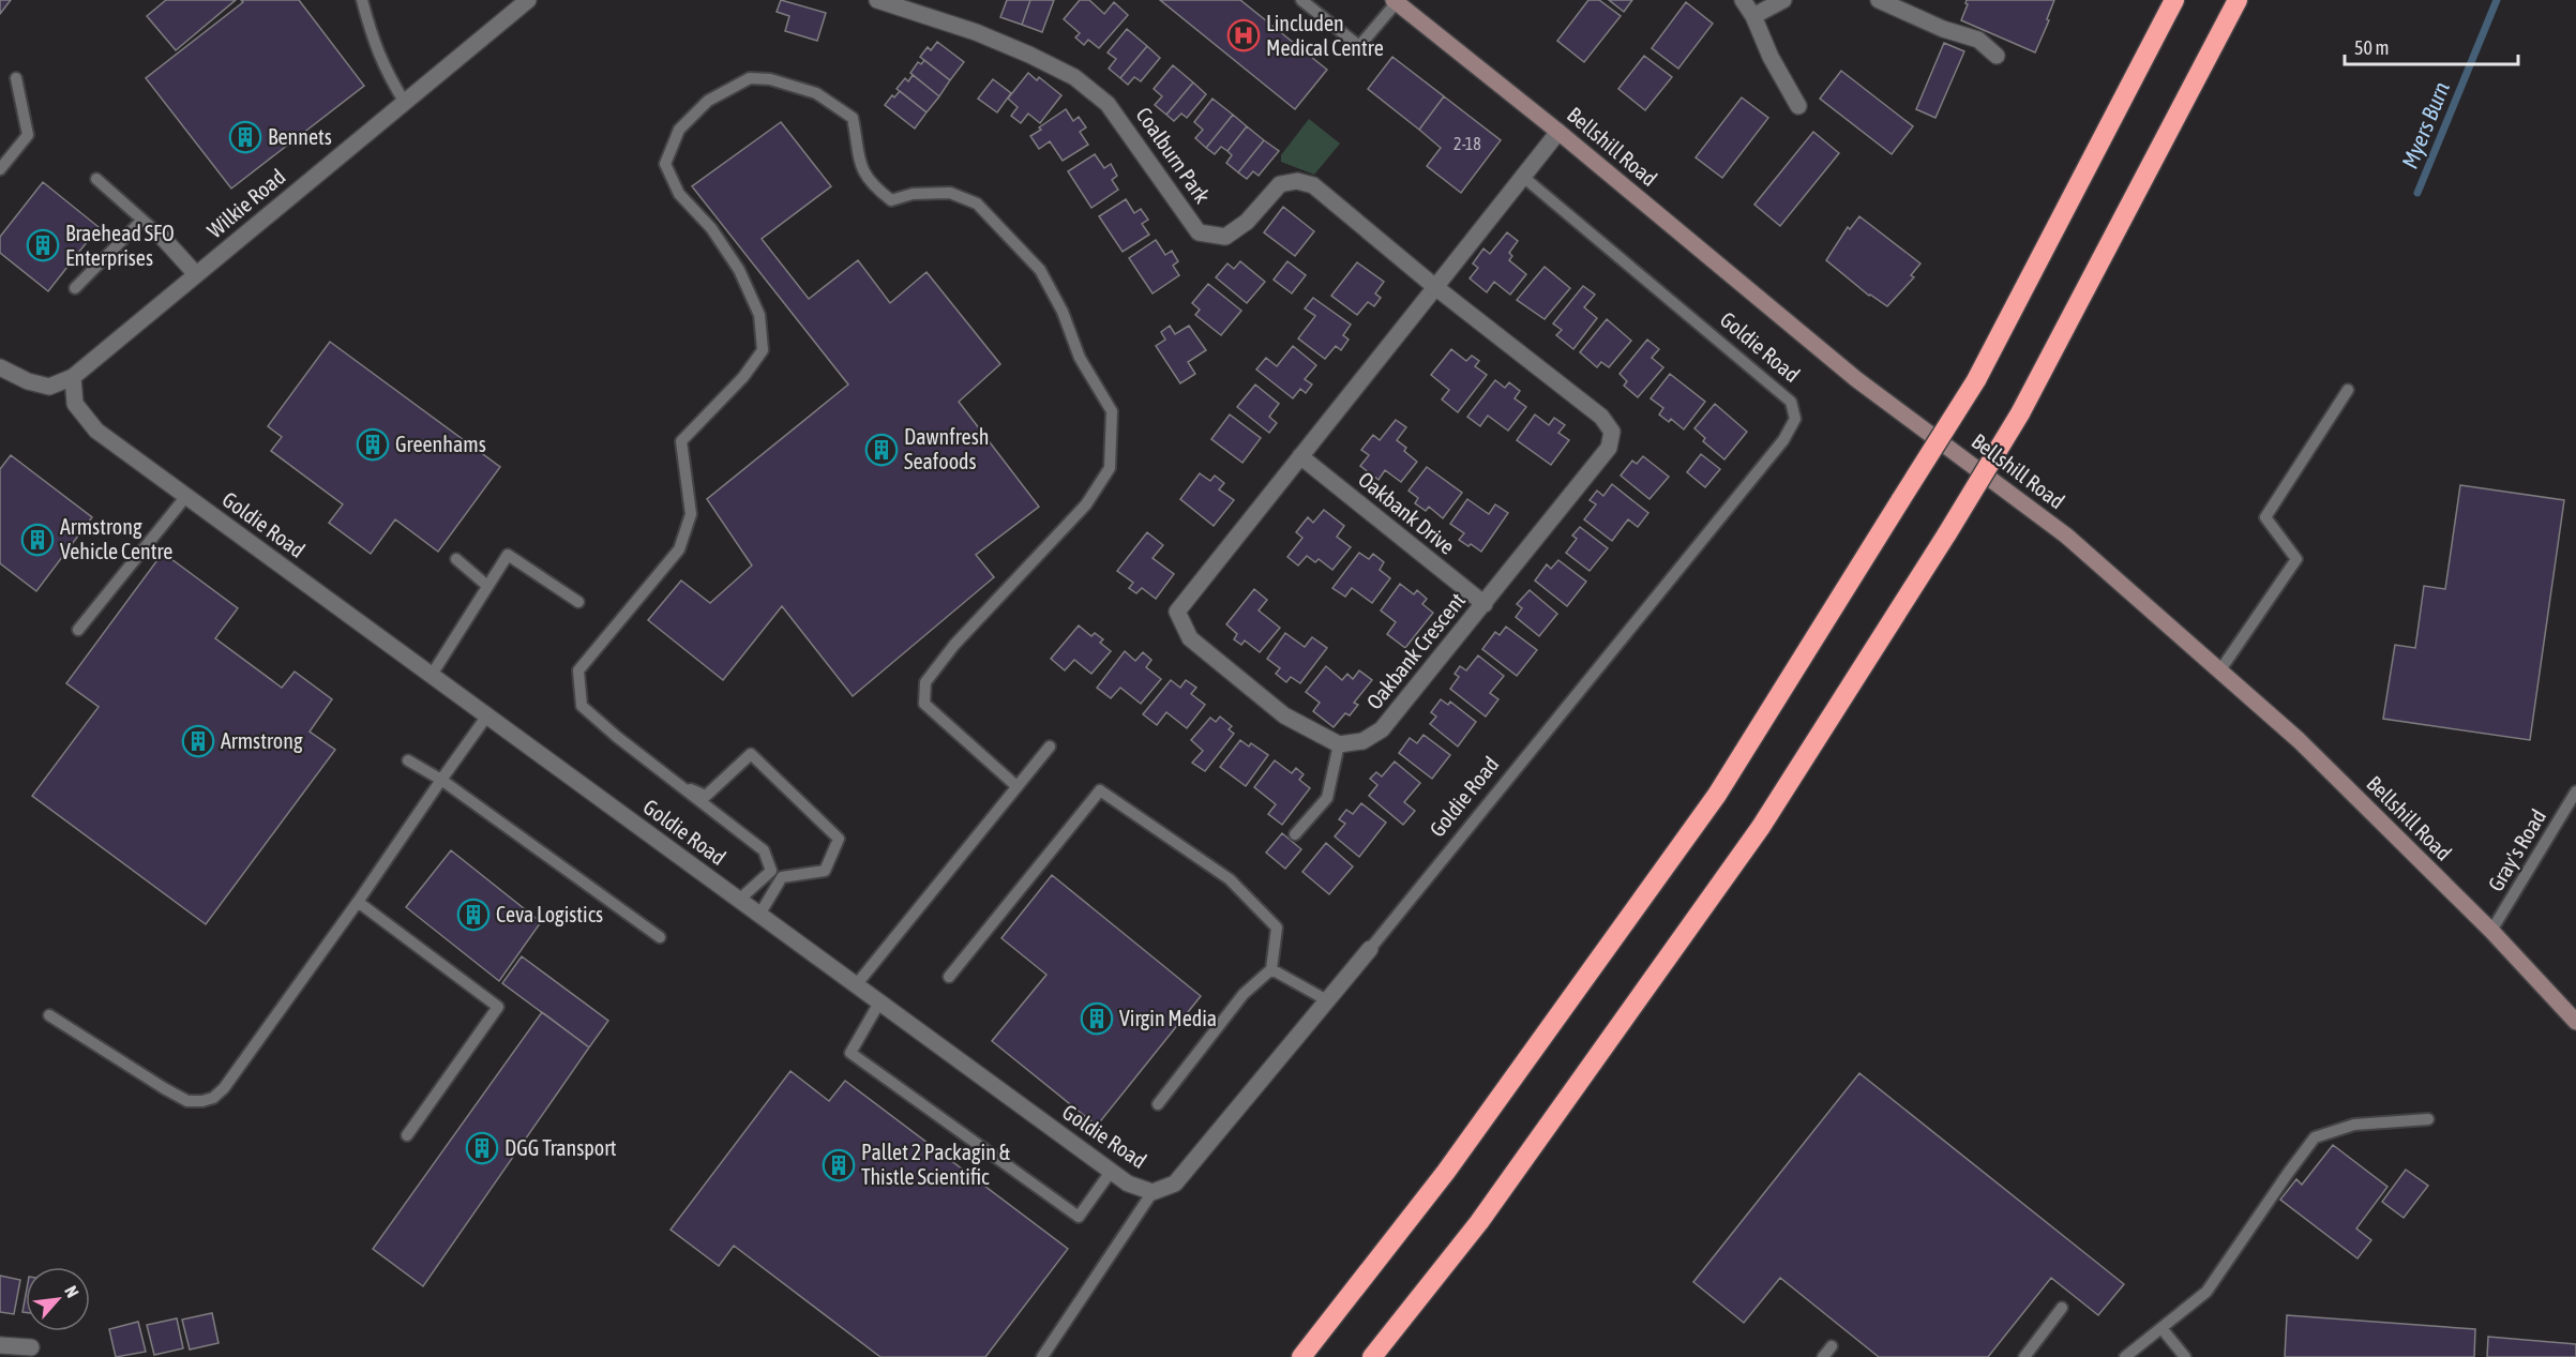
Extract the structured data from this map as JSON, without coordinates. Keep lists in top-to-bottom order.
{
  "streets": {
    "main road": ["Bellshill Road"],
    "street": [
      "Coalburn Park",
      "Wilkie Road",
      "Goldie Road",
      "Oakbank Drive",
      "Oakbank Crescent"
    ],
    "lane": ["Gray's Road"]
  },
  "crossings": [
    ["Bellshill Road", "Gray's Road"],
    ["Coalburn Park", "Oakbank Crescent"],
    ["Wilkie Road", "Goldie Road"],
    ["Oakbank Drive", "Oakbank Crescent"]
  ],
  "water": ["Myers Burn"],
  "places": {
    "hospital": ["Lincluden Medical Centre"],
    "building": [
      "Bennets",
      "Braehead SFO Enterprises",
      "Greenhams",
      "Dawnfresh Seafoods",
      "Armstrong Vehicle Centre",
      "Armstrong",
      "Ceva Logistics",
      "Virgin Media",
      "DGG Transport",
      "Pallet 2 Packagin & Thistle Scientific"
    ]
  },
  "house_numbers": ["2-18"],
  "scale_bar": "50 m",
  "north": "top right"
}
